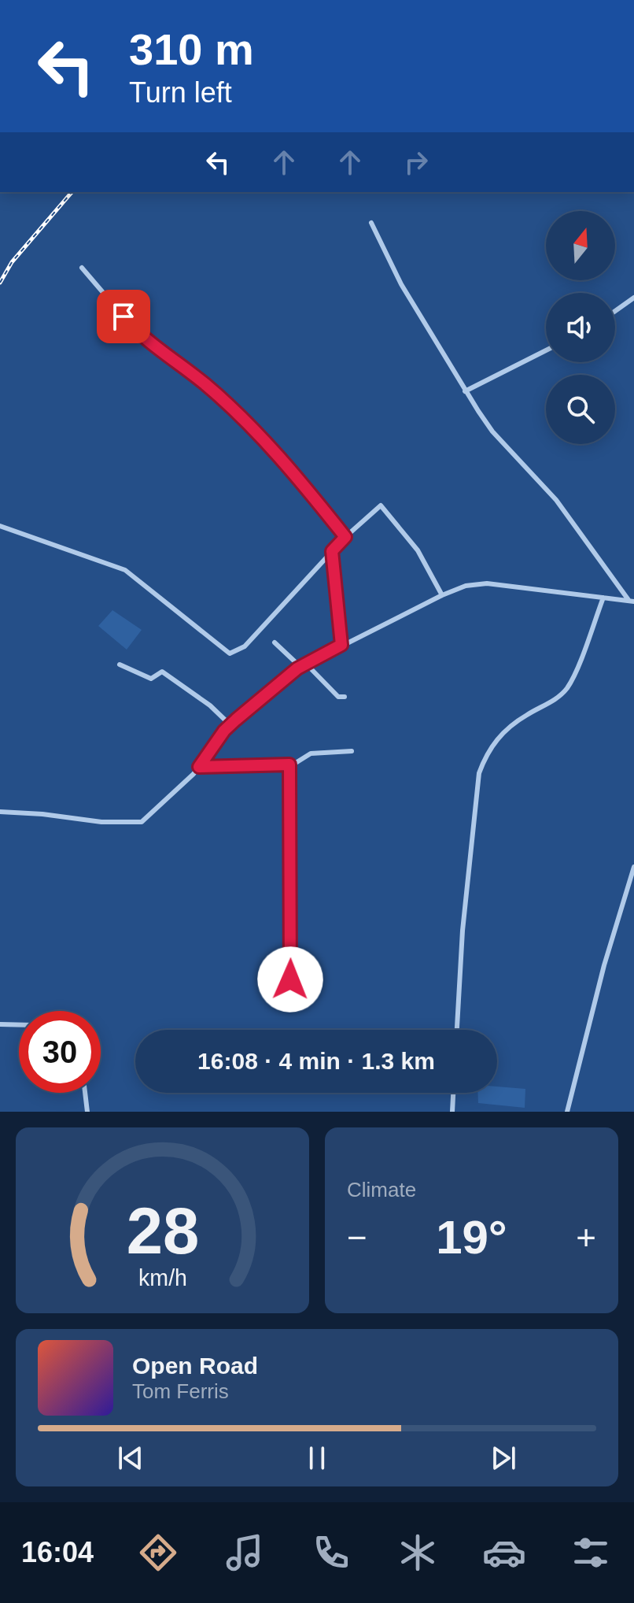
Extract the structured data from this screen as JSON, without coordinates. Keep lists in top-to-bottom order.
{
  "north": "top",
  "page": {
    "turn": ["310 m", "Turn left"],
    "limit": "30",
    "trip": "16:08 · 4 min · 1.3 km",
    "tile": "Climate",
    "heat": ["−", "19°", "+"],
    "song": ["Open Road", "Tom Ferris"],
    "tabs": "16:04",
    "gauge": ["28", "km/h"]
  }
}
